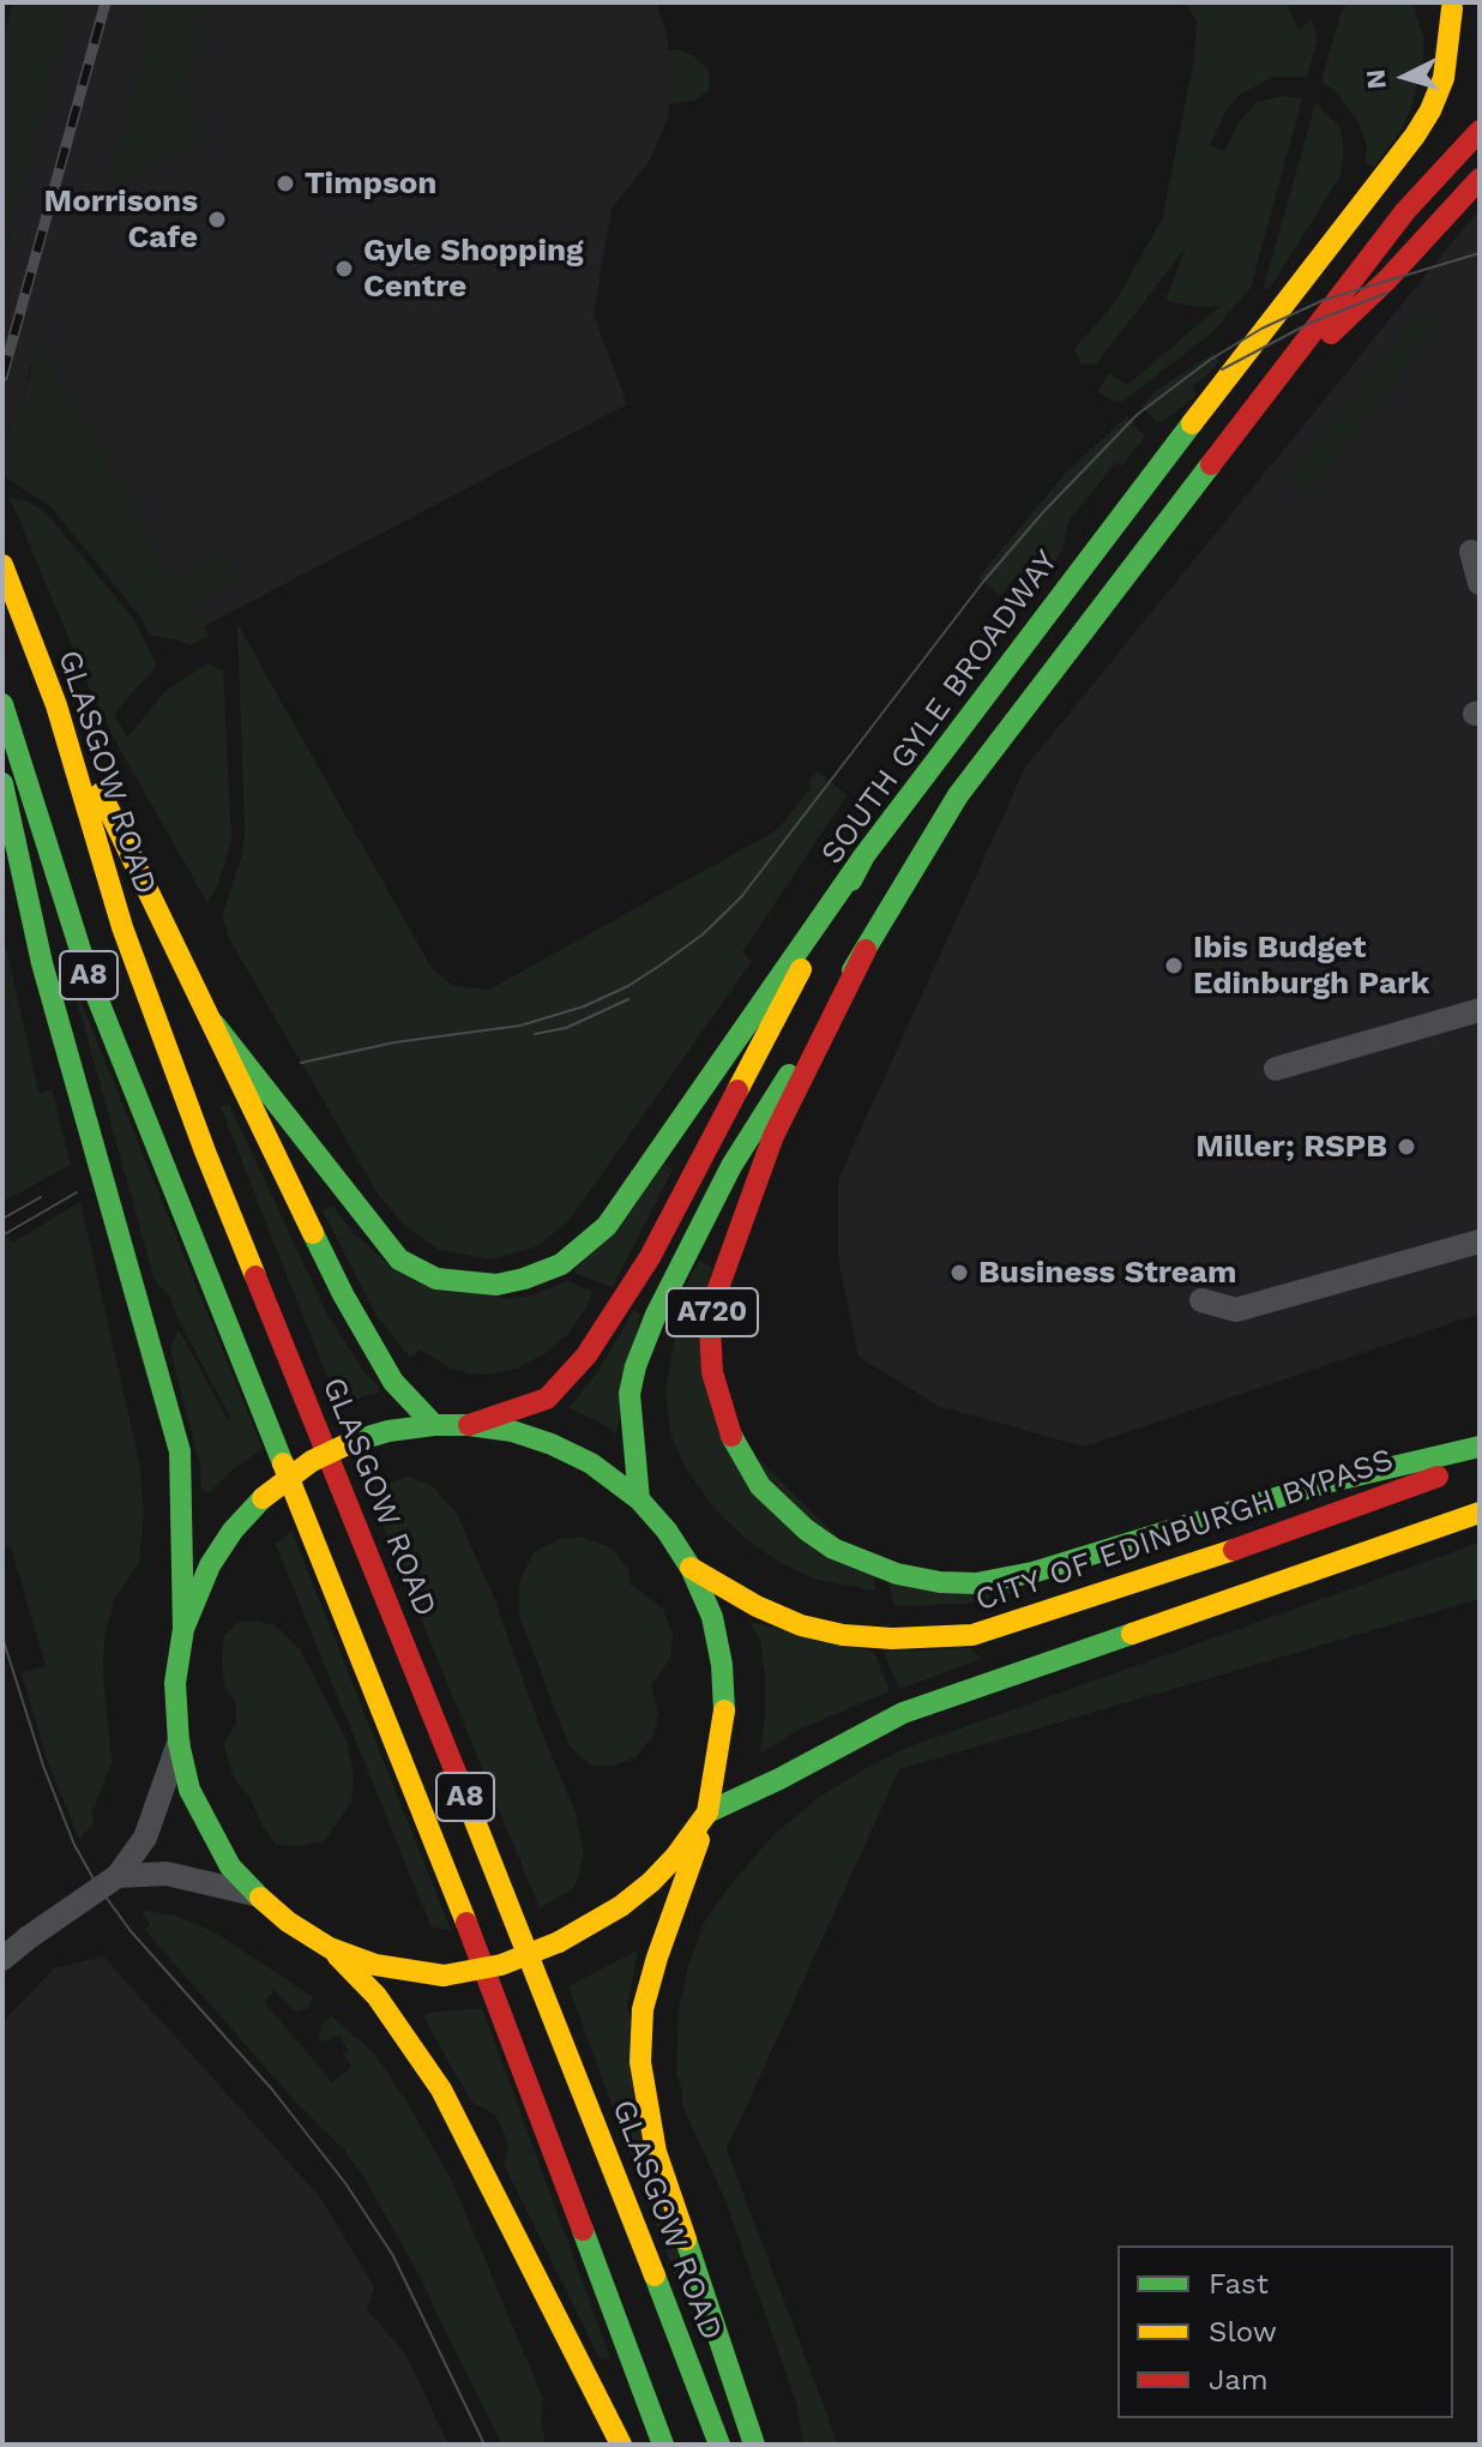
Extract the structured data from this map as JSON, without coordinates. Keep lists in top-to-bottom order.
{
  "streets": {
    "main road": [
      "SOUTH GYLE BROADWAY",
      "GLASGOW ROAD",
      "A8",
      "A720",
      "CITY OF EDINBURGH BYPASS"
    ]
  },
  "places": [
    "Timpson",
    "Morrisons Cafe",
    "Gyle Shopping Centre",
    "Ibis Budget Edinburgh Park",
    "Miller; RSPB",
    "Business Stream"
  ],
  "legend": ["Fast", "Slow", "Jam"],
  "north": "left"
}
